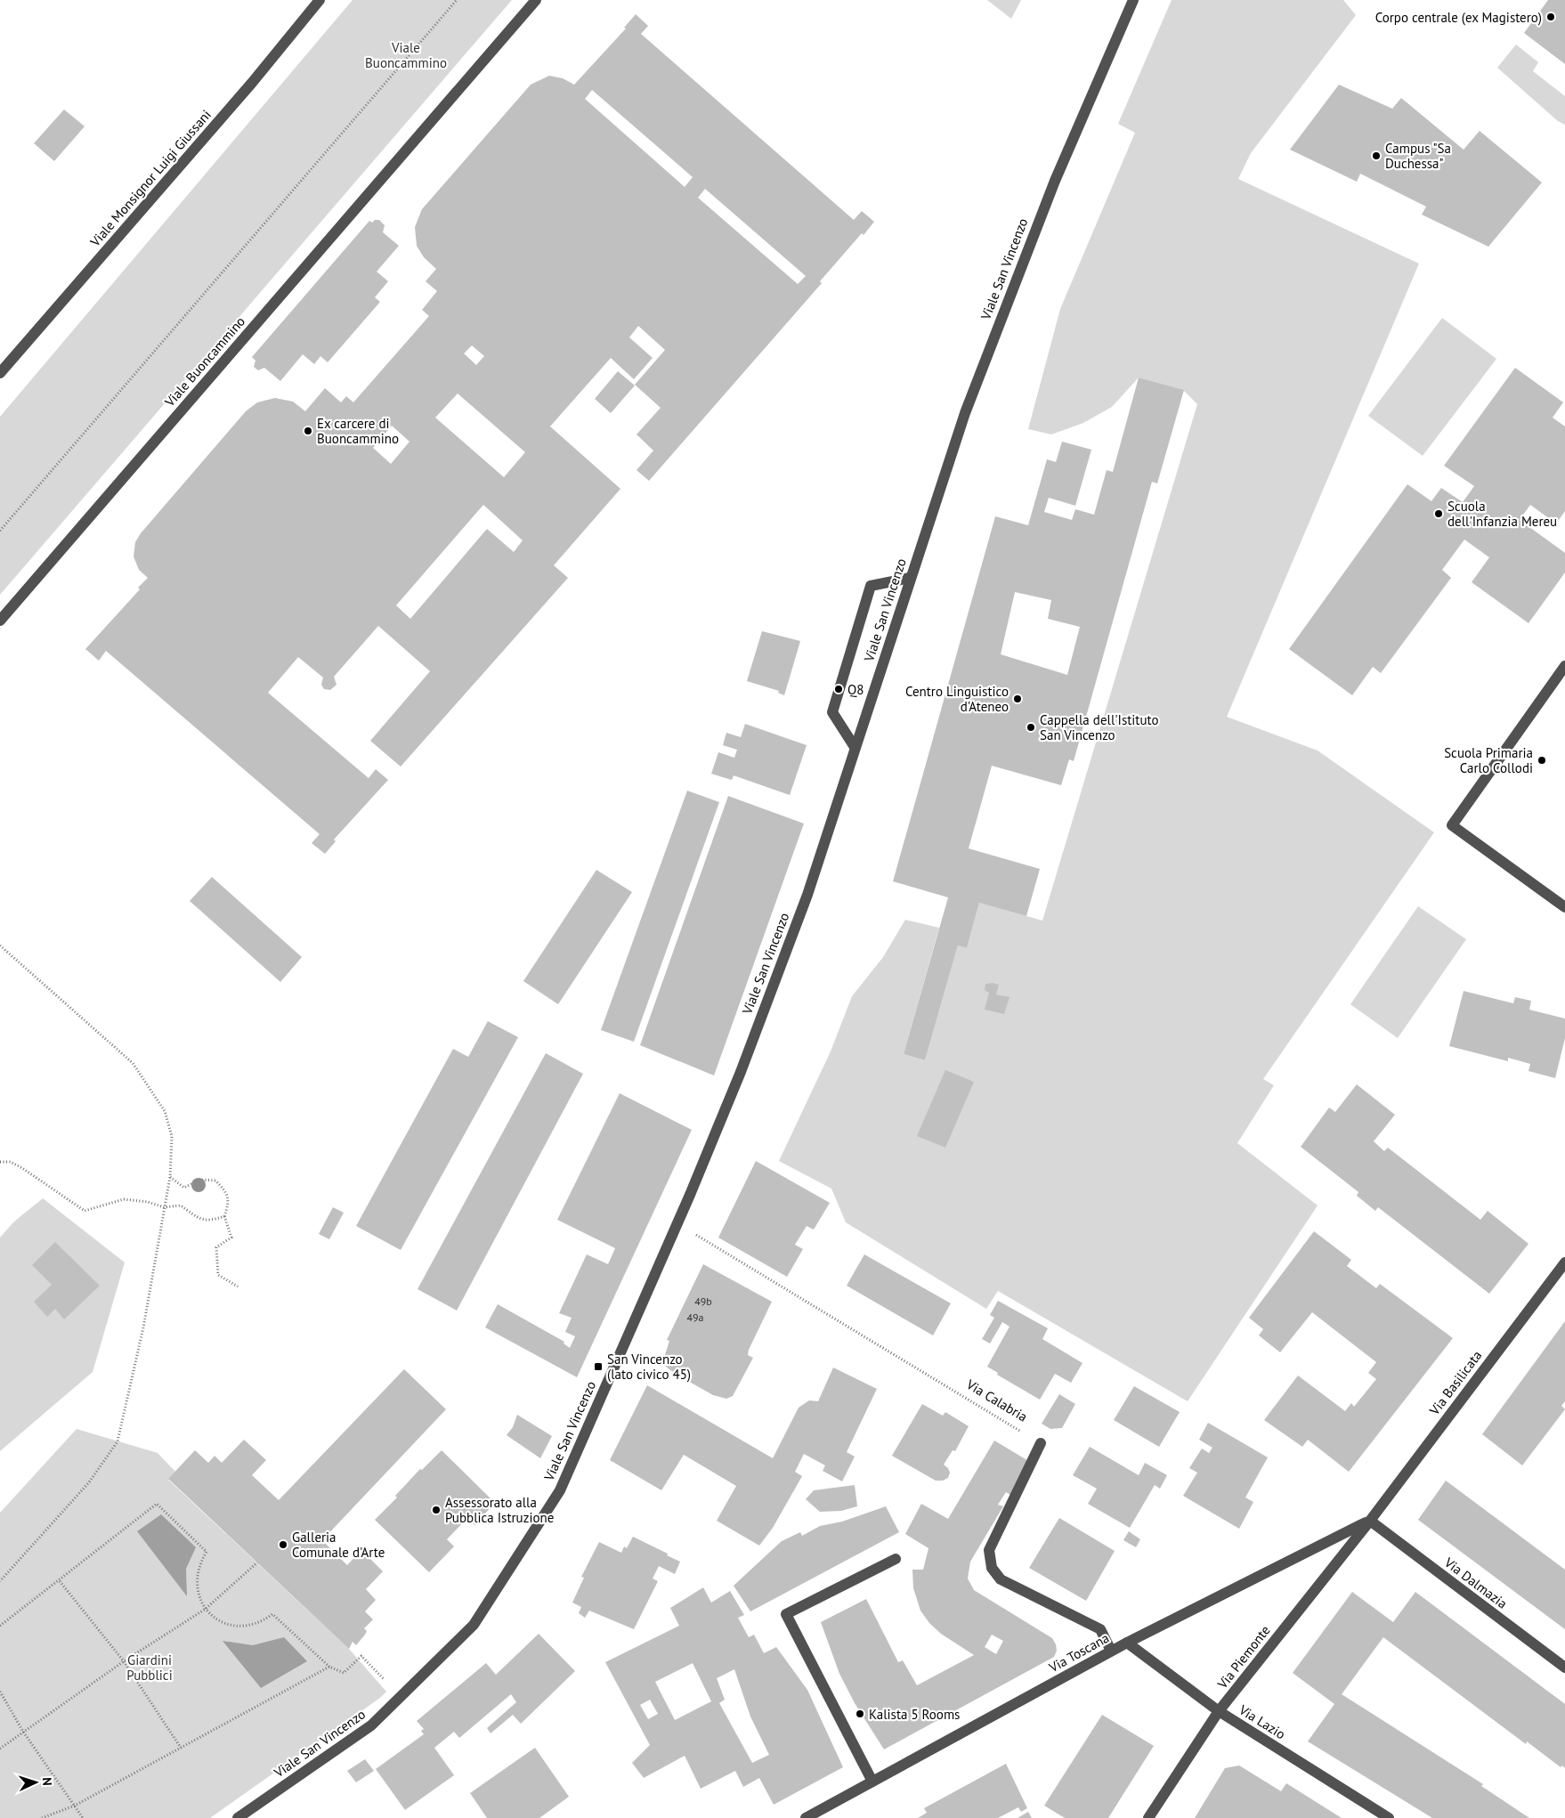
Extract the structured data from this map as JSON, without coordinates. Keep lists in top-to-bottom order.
{
  "streets": {
    "street": [
      "Viale Monsignor Luigi Giussani",
      "Viale San Vincenzo",
      "Viale Buoncammino",
      "Via Basilicata",
      "Via Dalmazia",
      "Via Toscana",
      "Via Piemonte",
      "Via Lazio"
    ],
    "path": ["Via Calabria"]
  },
  "crossings": [
    ["Via Basilicata", "Via Dalmazia"],
    ["Via Basilicata", "Via Toscana"],
    ["Via Basilicata", "Via Piemonte"],
    ["Via Dalmazia", "Via Toscana"],
    ["Via Dalmazia", "Via Piemonte"],
    ["Via Toscana", "Via Piemonte"],
    ["Via Toscana", "Via Lazio"],
    ["Via Piemonte", "Via Lazio"]
  ],
  "parks": ["Viale Buoncammino", "Giardini Pubblici"],
  "places": {
    "other": [
      "Corpo centrale (ex Magistero)",
      "Campus \"Sa Duchessa\"",
      "Ex carcere di Buoncammino",
      "Scuola dell'Infanzia Mereu",
      "Q8",
      "Centro Linguistico d'Ateneo",
      "Cappella dell'Istituto San Vincenzo",
      "Scuola Primaria Carlo Collodi",
      "Assessorato alla Pubblica Istruzione",
      "Galleria Comunale d'Arte",
      "Kalista 5 Rooms"
    ],
    "transit": ["San Vincenzo (lato civico 45)"]
  },
  "house_numbers": ["49b", "49a"],
  "north": "right"
}
